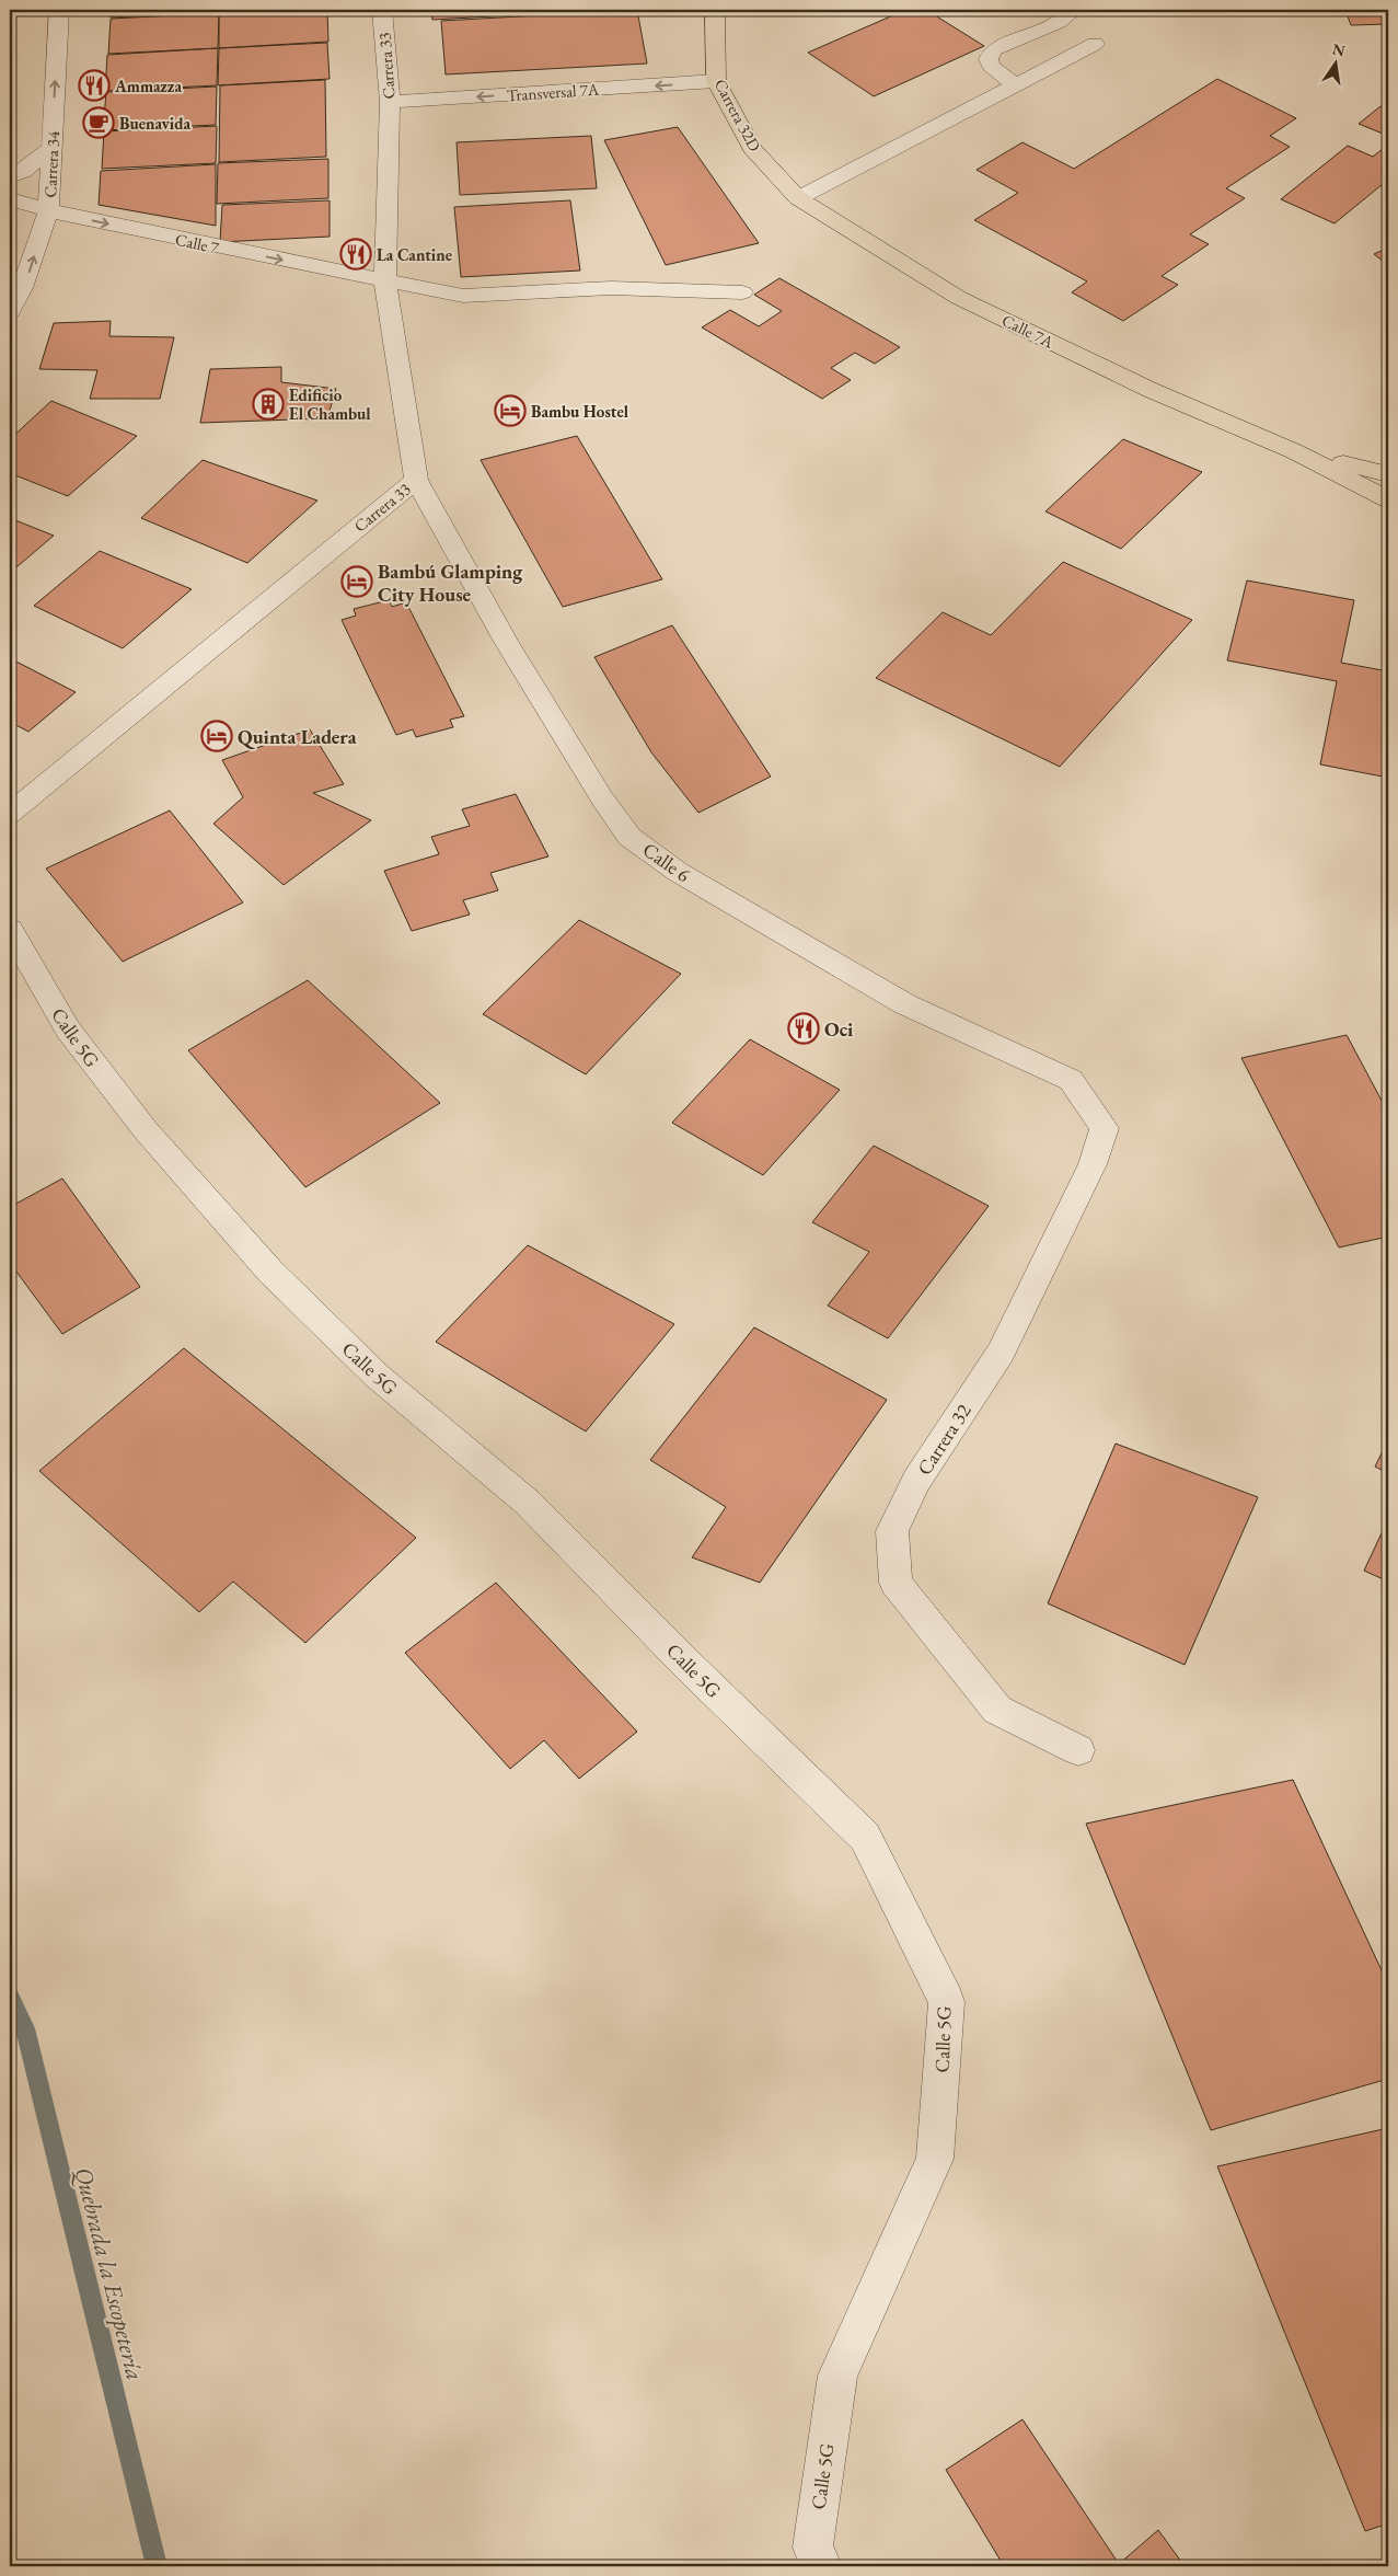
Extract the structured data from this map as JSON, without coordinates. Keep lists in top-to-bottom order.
{
  "streets": {
    "main road": ["Carrera 32D", "Calle 7A"],
    "street": [
      "Carrera 33",
      "Transversal 7A",
      "Carrera 34",
      "Calle 7",
      "Calle 6",
      "Calle 5G",
      "Carrera 32"
    ]
  },
  "crossings": [
    ["Carrera 33", "Transversal 7A"],
    ["Carrera 33", "Calle 7"],
    ["Carrera 33", "Calle 6"],
    ["Transversal 7A", "Carrera 32D"],
    ["Carrera 32D", "Calle 7A"],
    ["Carrera 34", "Calle 7"],
    ["Calle 6", "Carrera 32"]
  ],
  "one_way": ["Transversal 7A", "Carrera 34", "Calle 7"],
  "water": ["Quebrada la Escopetería"],
  "places": {
    "restaurant": ["Ammazza", "La Cantine", "Oci"],
    "cafe": ["Buenavida"],
    "building": ["Edificio El Chambul"],
    "hotel": ["Bambu Hostel", "Bambú Glamping City House", "Quinta Ladera"]
  },
  "north": "top"
}
